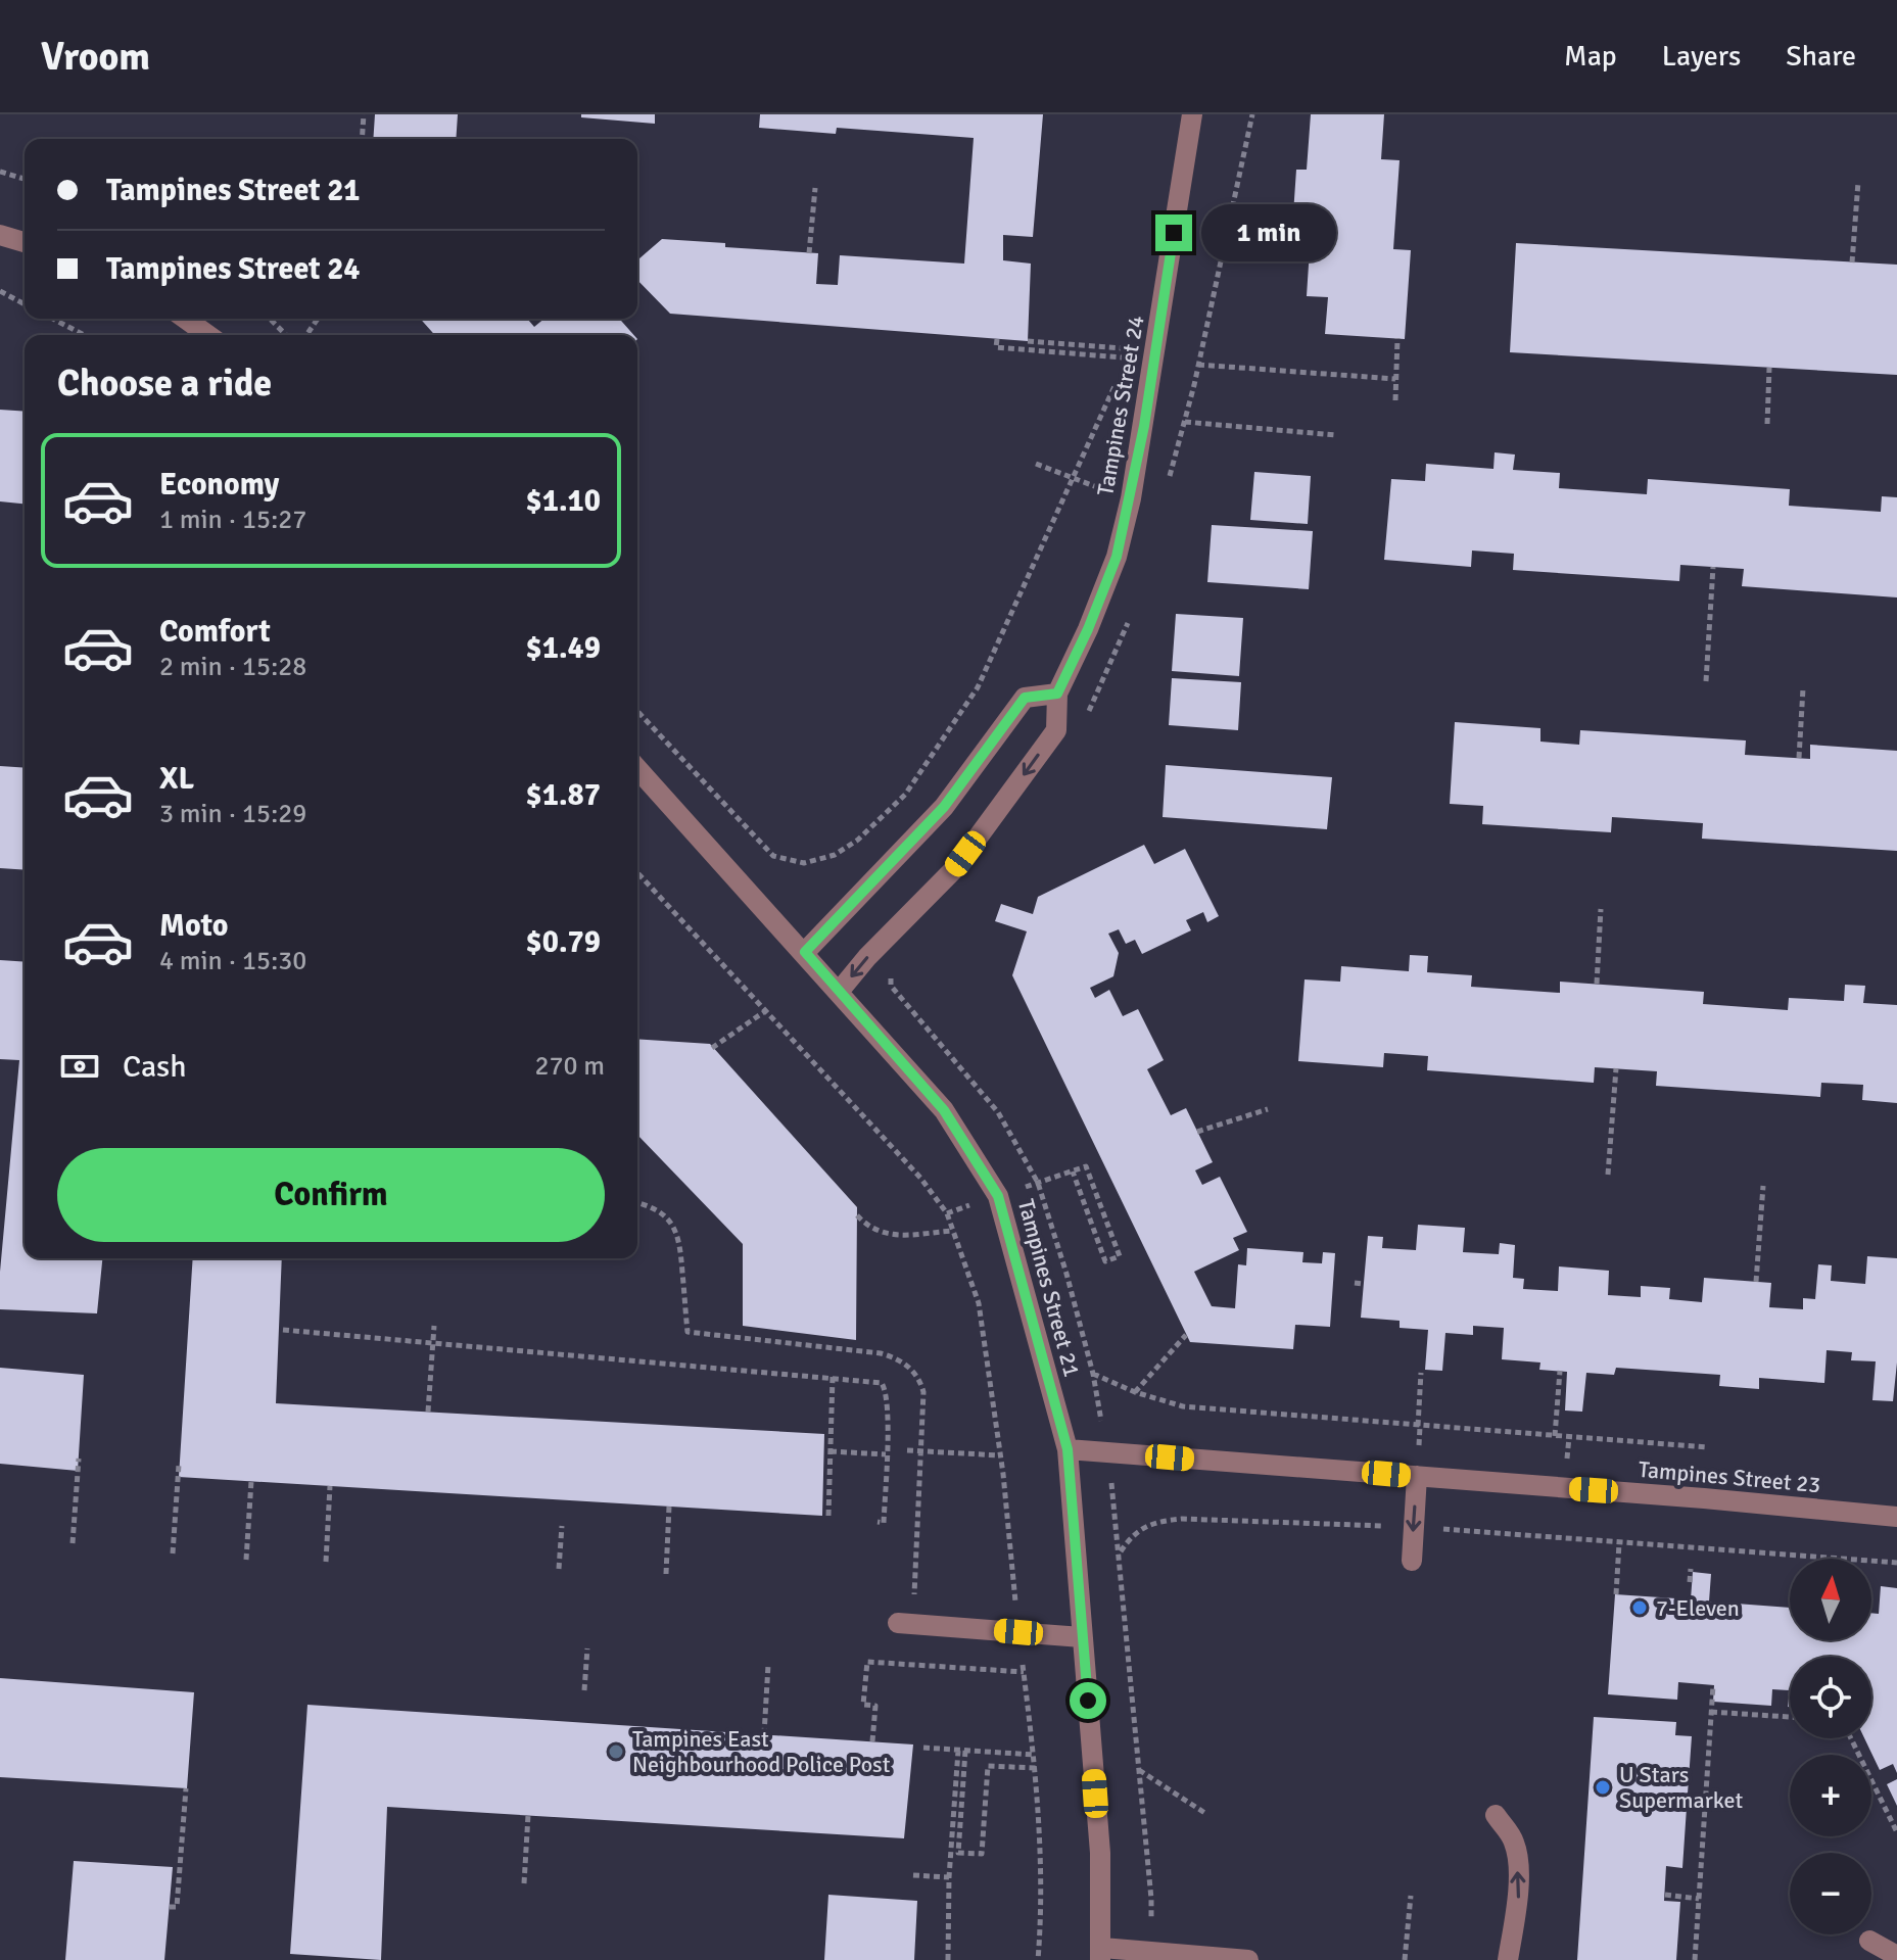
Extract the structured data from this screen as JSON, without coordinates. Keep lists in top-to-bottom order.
{
  "streets": {
    "street": ["Tampines Street 24", "Tampines Street 21", "Tampines Street 23"]
  },
  "crossings": [
    ["Tampines Street 24", "Tampines Street 21"],
    ["Tampines Street 21", "Tampines Street 23"]
  ],
  "places": ["7-Eleven", "Tampines East Neighbourhood Police Post", "U Stars Supermarket"],
  "north": "top",
  "page": {
    "header": "Vroom",
    "nav": ["Map", "Layers", "Share"],
    "banner": ["Tampines Street 21", "Tampines Street 24"],
    "bubble": "1 min",
    "heading": "Choose a ride",
    "list": [
      {
        "name": "Economy",
        "note": "1 min · 15:27",
        "value": "$1.10"
      },
      {
        "name": "Comfort",
        "note": "2 min · 15:28",
        "value": "$1.49"
      },
      {
        "name": "XL",
        "note": "3 min · 15:29",
        "value": "$1.87"
      },
      {
        "name": "Moto",
        "note": "4 min · 15:30",
        "value": "$0.79"
      }
    ],
    "pay": ["Cash", "270 m"],
    "buttons": "Confirm",
    "map_buttons": ["+", "−"]
  }
}
